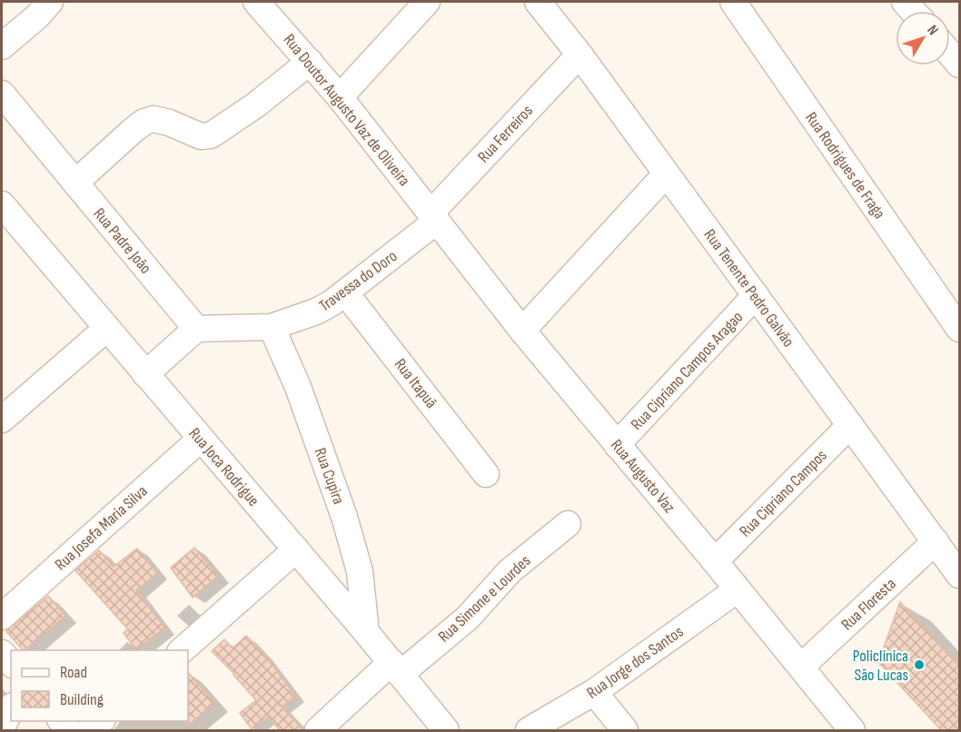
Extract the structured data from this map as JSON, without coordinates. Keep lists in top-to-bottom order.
{
  "streets": {
    "street": [
      "Rua Doutor Augusto Vaz de Oliveira",
      "Rua Ferreiros",
      "Rua Rodrigues de Fraga",
      "Rua Padre João",
      "Travessa do Doro",
      "Rua Tenente Pedro Galvão",
      "Rua Cipriano Campos Aragao",
      "Rua Itapuã",
      "Rua Joca Rodrigue",
      "Rua Cupira",
      "Rua Augusto Vaz",
      "Rua Cipriano Campos",
      "Rua Josefa Maria Silva",
      "Rua Simone e Lourdes",
      "Rua Floresta",
      "Rua Jorge dos Santos"
    ]
  },
  "crossings": [
    ["Rua Doutor Augusto Vaz de Oliveira", "Rua Ferreiros"],
    ["Rua Doutor Augusto Vaz de Oliveira", "Travessa do Doro"],
    ["Rua Doutor Augusto Vaz de Oliveira", "Rua Augusto Vaz"],
    ["Rua Ferreiros", "Travessa do Doro"],
    ["Rua Ferreiros", "Rua Tenente Pedro Galvão"],
    ["Rua Ferreiros", "Rua Augusto Vaz"],
    ["Travessa do Doro", "Rua Itapuã"],
    ["Travessa do Doro", "Rua Cupira"],
    ["Travessa do Doro", "Rua Augusto Vaz"],
    ["Rua Tenente Pedro Galvão", "Rua Cipriano Campos Aragao"],
    ["Rua Tenente Pedro Galvão", "Rua Cipriano Campos"],
    ["Rua Tenente Pedro Galvão", "Rua Floresta"],
    ["Rua Cipriano Campos Aragao", "Rua Augusto Vaz"],
    ["Rua Joca Rodrigue", "Rua Cupira"],
    ["Rua Joca Rodrigue", "Rua Josefa Maria Silva"],
    ["Rua Joca Rodrigue", "Rua Simone e Lourdes"],
    ["Rua Augusto Vaz", "Rua Cipriano Campos"],
    ["Rua Augusto Vaz", "Rua Floresta"],
    ["Rua Augusto Vaz", "Rua Jorge dos Santos"]
  ],
  "places": ["Policlinica São Lucas"],
  "legend": ["Road", "Building"],
  "north": "top right"
}
